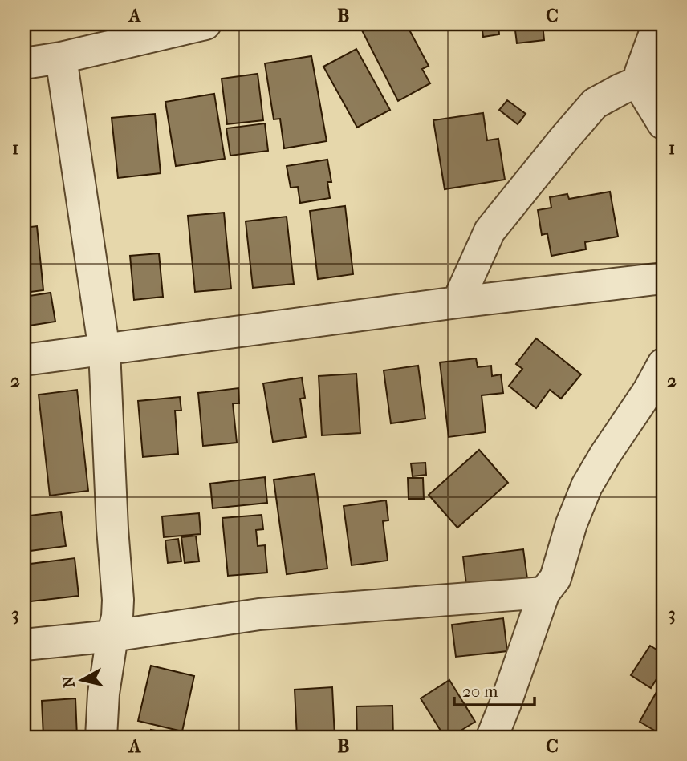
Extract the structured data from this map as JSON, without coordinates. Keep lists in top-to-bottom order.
{
  "scale_bar": "20 m",
  "north": "left",
  "grid": {
    "columns": ["A", "B", "C"],
    "rows": ["1", "2", "3"]
  }
}
